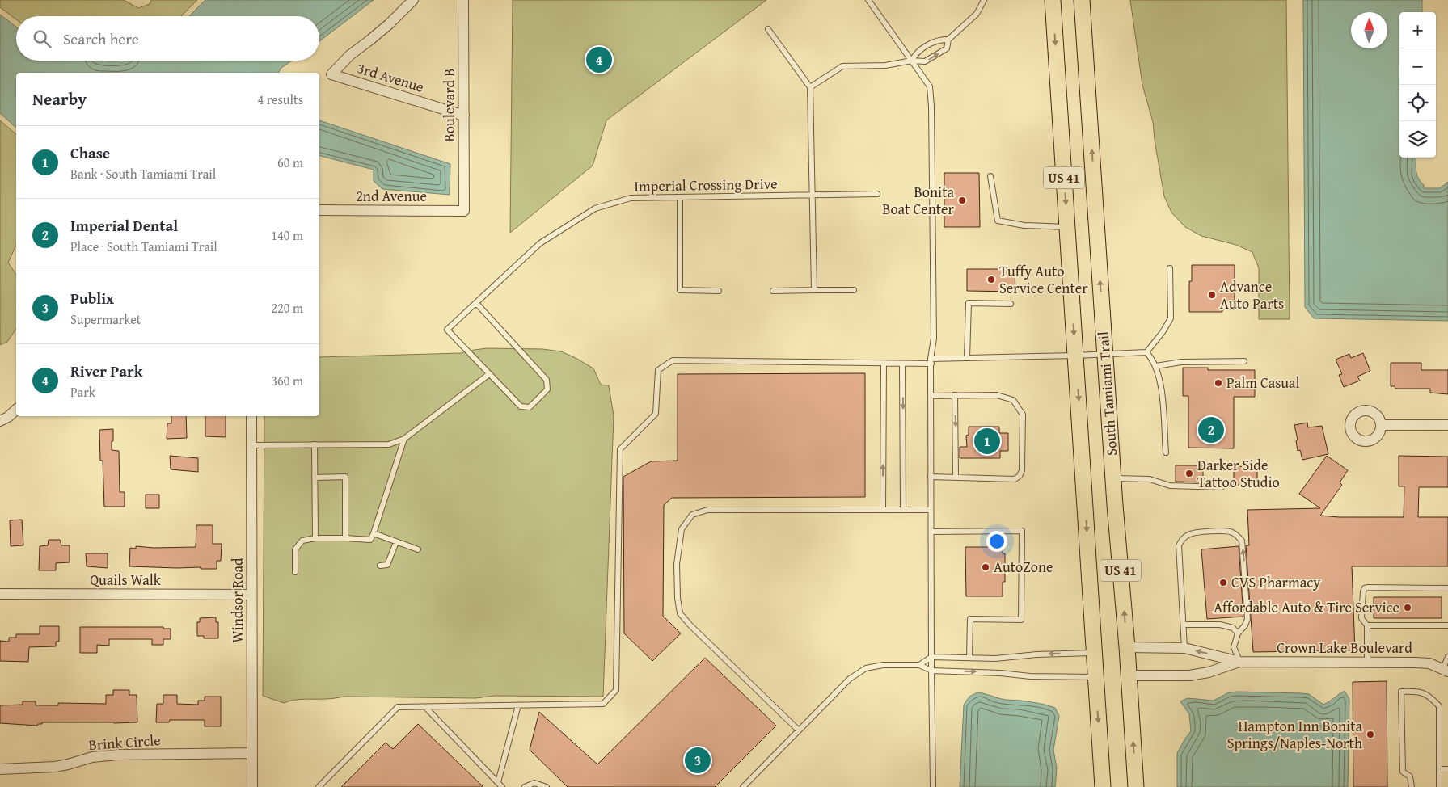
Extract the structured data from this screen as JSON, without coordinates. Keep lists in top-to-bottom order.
{
  "streets": {
    "main road": ["US 41", "South Tamiami Trail"],
    "street": [
      "3rd Avenue",
      "Boulevard B",
      "2nd Avenue",
      "Quails Walk",
      "Windsor Road",
      "Crown Lake Boulevard",
      "Brink Circle"
    ],
    "lane": ["Imperial Crossing Drive"]
  },
  "crossings": [
    ["3rd Avenue", "Boulevard B"],
    ["Boulevard B", "2nd Avenue"],
    ["South Tamiami Trail", "Crown Lake Boulevard"],
    ["Quails Walk", "Windsor Road"],
    ["Windsor Road", "Brink Circle"]
  ],
  "places": [
    "Bonita Boat Center",
    "Tuffy Auto Service Center",
    "Advance Auto Parts",
    "Palm Casual",
    "Darker Side Tattoo Studio",
    "AutoZone",
    "CVS Pharmacy",
    "Affordable Auto & Tire Service",
    "Hampton Inn Bonita Springs/Naples-North"
  ],
  "north": "top",
  "page": {
    "map_buttons": ["+", "−"],
    "search": "Search here",
    "pins": [
      "4",
      "2",
      "1",
      "3"
    ],
    "heading": ["Nearby", "4 results"],
    "list": [
      {
        "mark": "1",
        "name": "Chase",
        "note": "Bank · South Tamiami Trail",
        "value": "60 m"
      },
      {
        "mark": "2",
        "name": "Imperial Dental",
        "note": "Place · South Tamiami Trail",
        "value": "140 m"
      },
      {
        "mark": "3",
        "name": "Publix",
        "note": "Supermarket",
        "value": "220 m"
      },
      {
        "mark": "4",
        "name": "River Park",
        "note": "Park",
        "value": "360 m"
      }
    ]
  }
}
